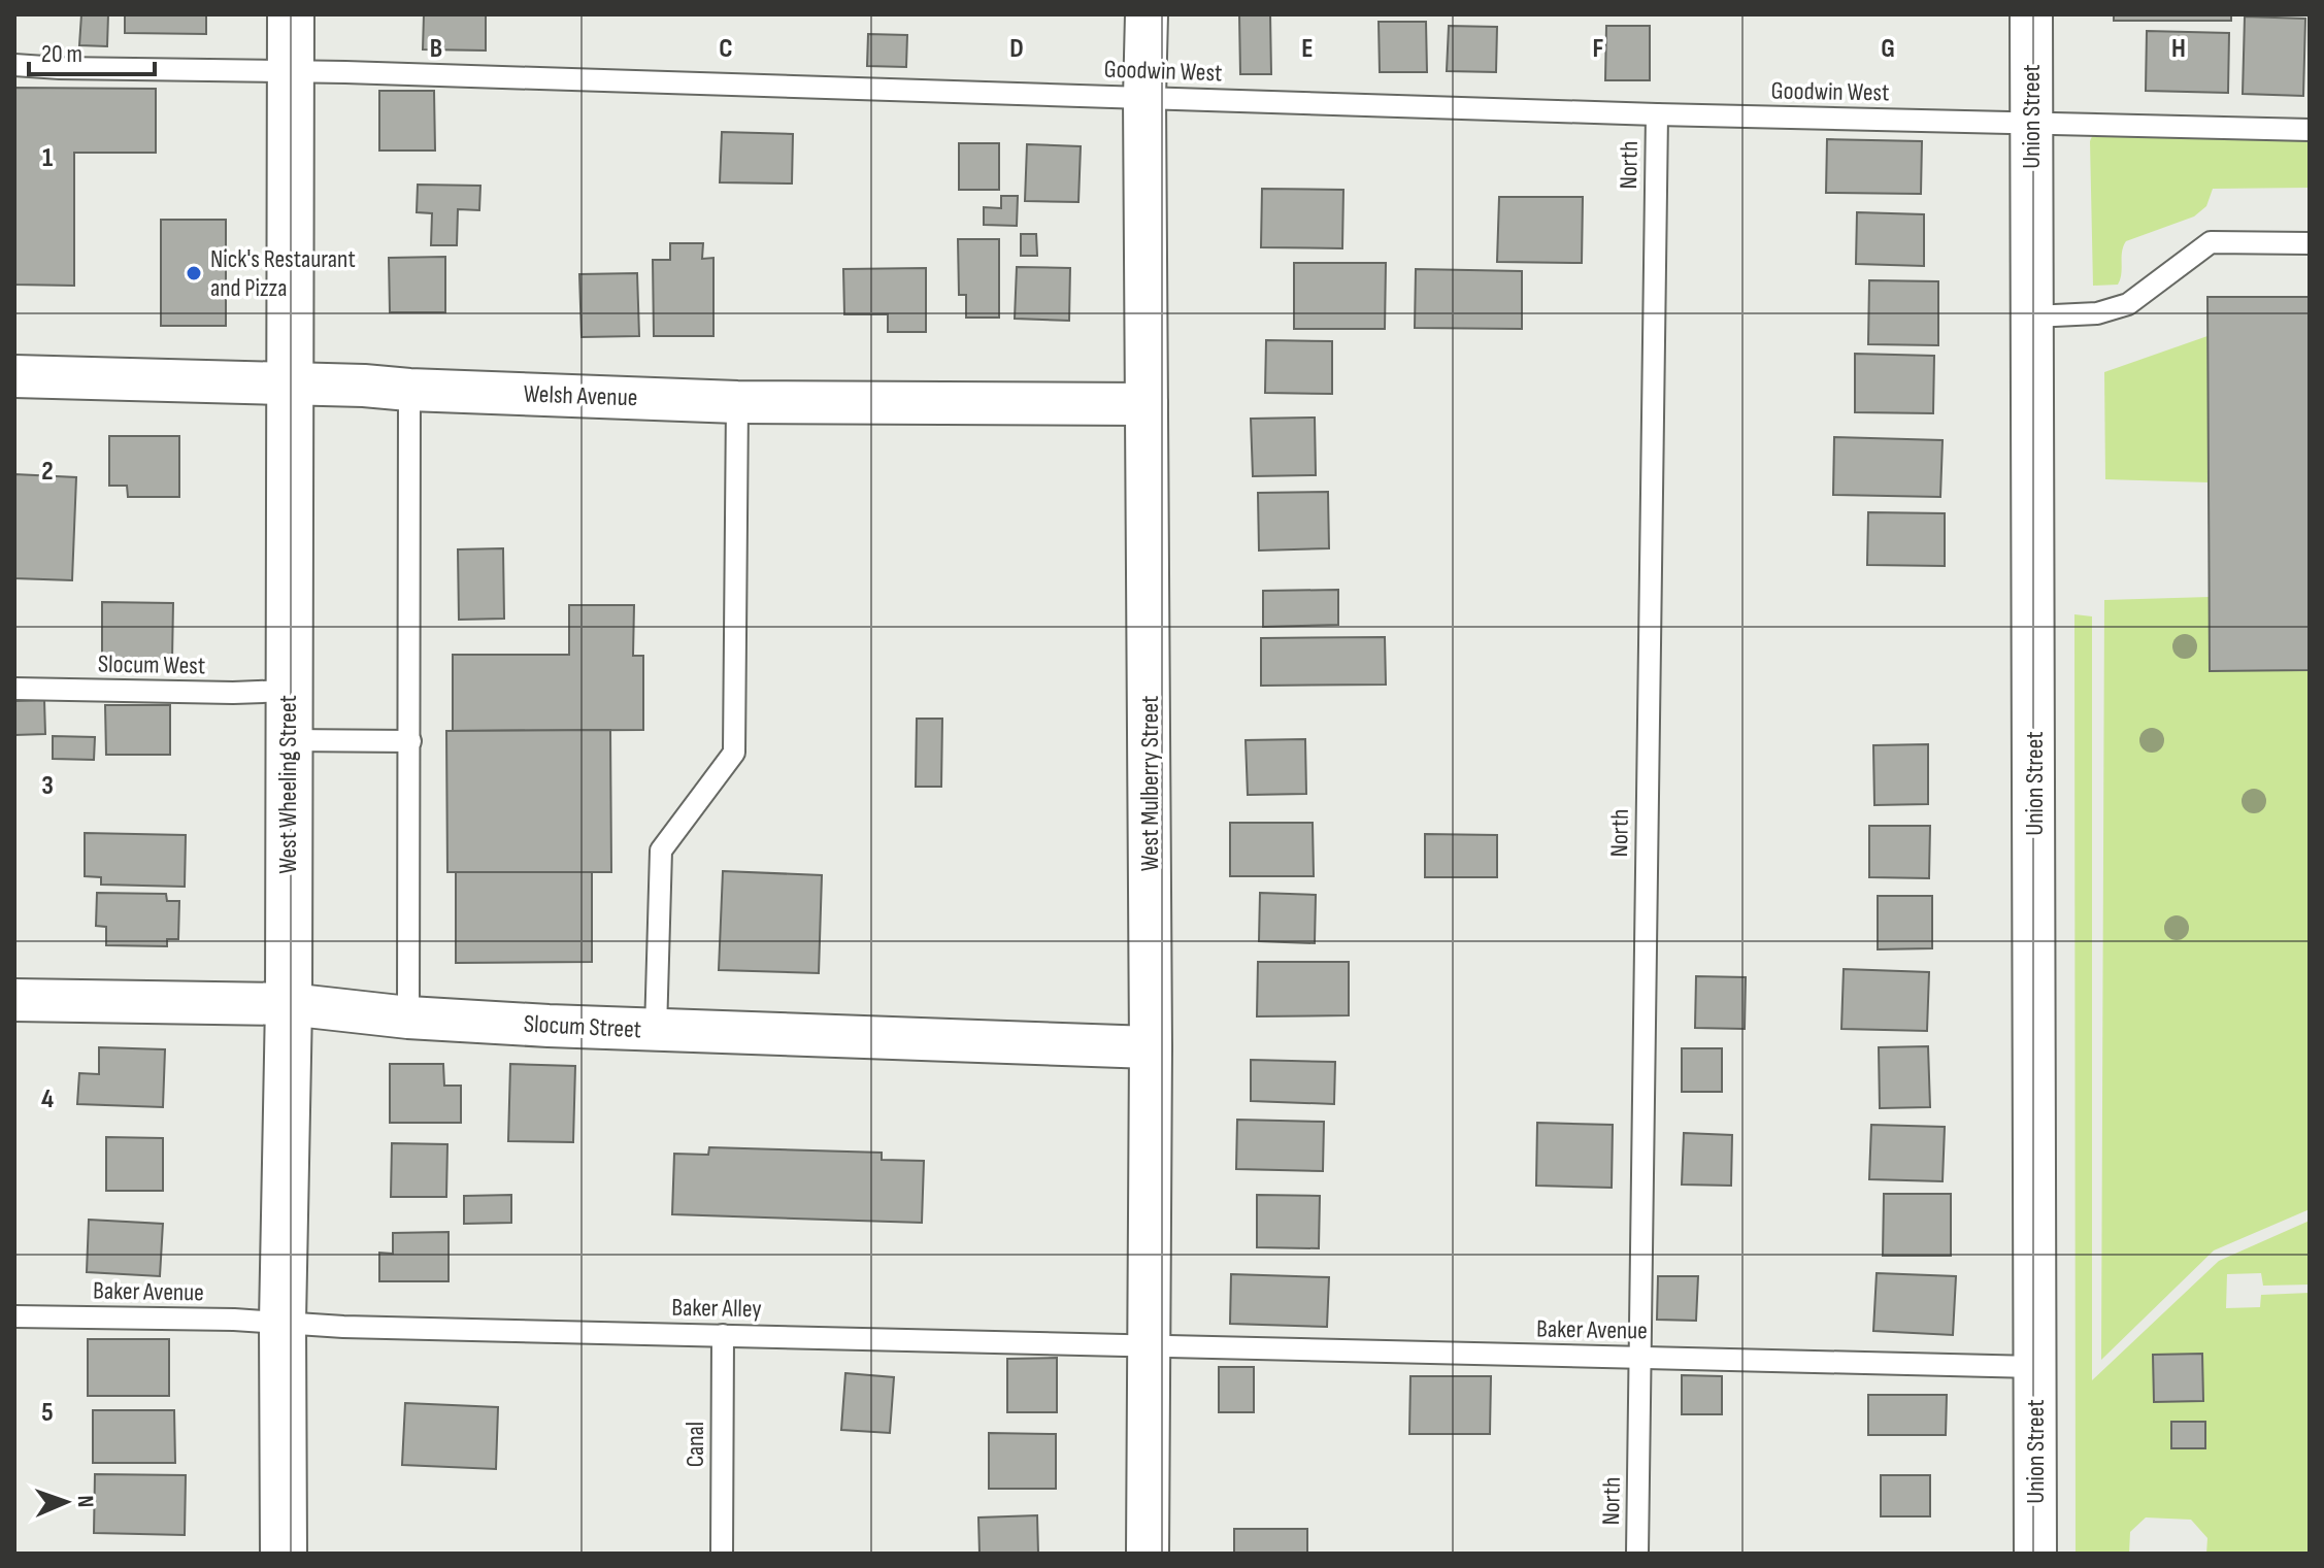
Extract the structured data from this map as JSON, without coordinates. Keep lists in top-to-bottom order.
{
  "streets": {
    "street": [
      "Union Street",
      "Welsh Avenue",
      "West Mulberry Street",
      "West Wheeling Street",
      "Slocum Street"
    ],
    "lane": [
      "Goodwin West",
      "North",
      "Slocum West",
      "Baker Avenue",
      "Baker Alley",
      "Canal"
    ]
  },
  "crossings": [
    ["Goodwin West", "Union Street"],
    ["Goodwin West", "North"],
    ["Goodwin West", "West Mulberry Street"],
    ["Goodwin West", "West Wheeling Street"],
    ["Union Street", "Baker Avenue"],
    ["North", "Baker Avenue"],
    ["Welsh Avenue", "West Mulberry Street"],
    ["Welsh Avenue", "West Wheeling Street"],
    ["Slocum West", "West Wheeling Street"],
    ["West Mulberry Street", "Slocum Street"],
    ["West Mulberry Street", "Baker Avenue"],
    ["West Mulberry Street", "Baker Alley"],
    ["West Wheeling Street", "Slocum Street"],
    ["West Wheeling Street", "Baker Avenue"],
    ["West Wheeling Street", "Baker Alley"],
    ["Baker Avenue", "Baker Alley"],
    ["Baker Alley", "Canal"]
  ],
  "places": ["Nick's Restaurant and Pizza"],
  "scale_bar": "20 m",
  "north": "right",
  "grid": {
    "columns": [
      "B",
      "C",
      "D",
      "E",
      "F",
      "G",
      "H"
    ],
    "rows": [
      "1",
      "2",
      "3",
      "4",
      "5"
    ]
  }
}
